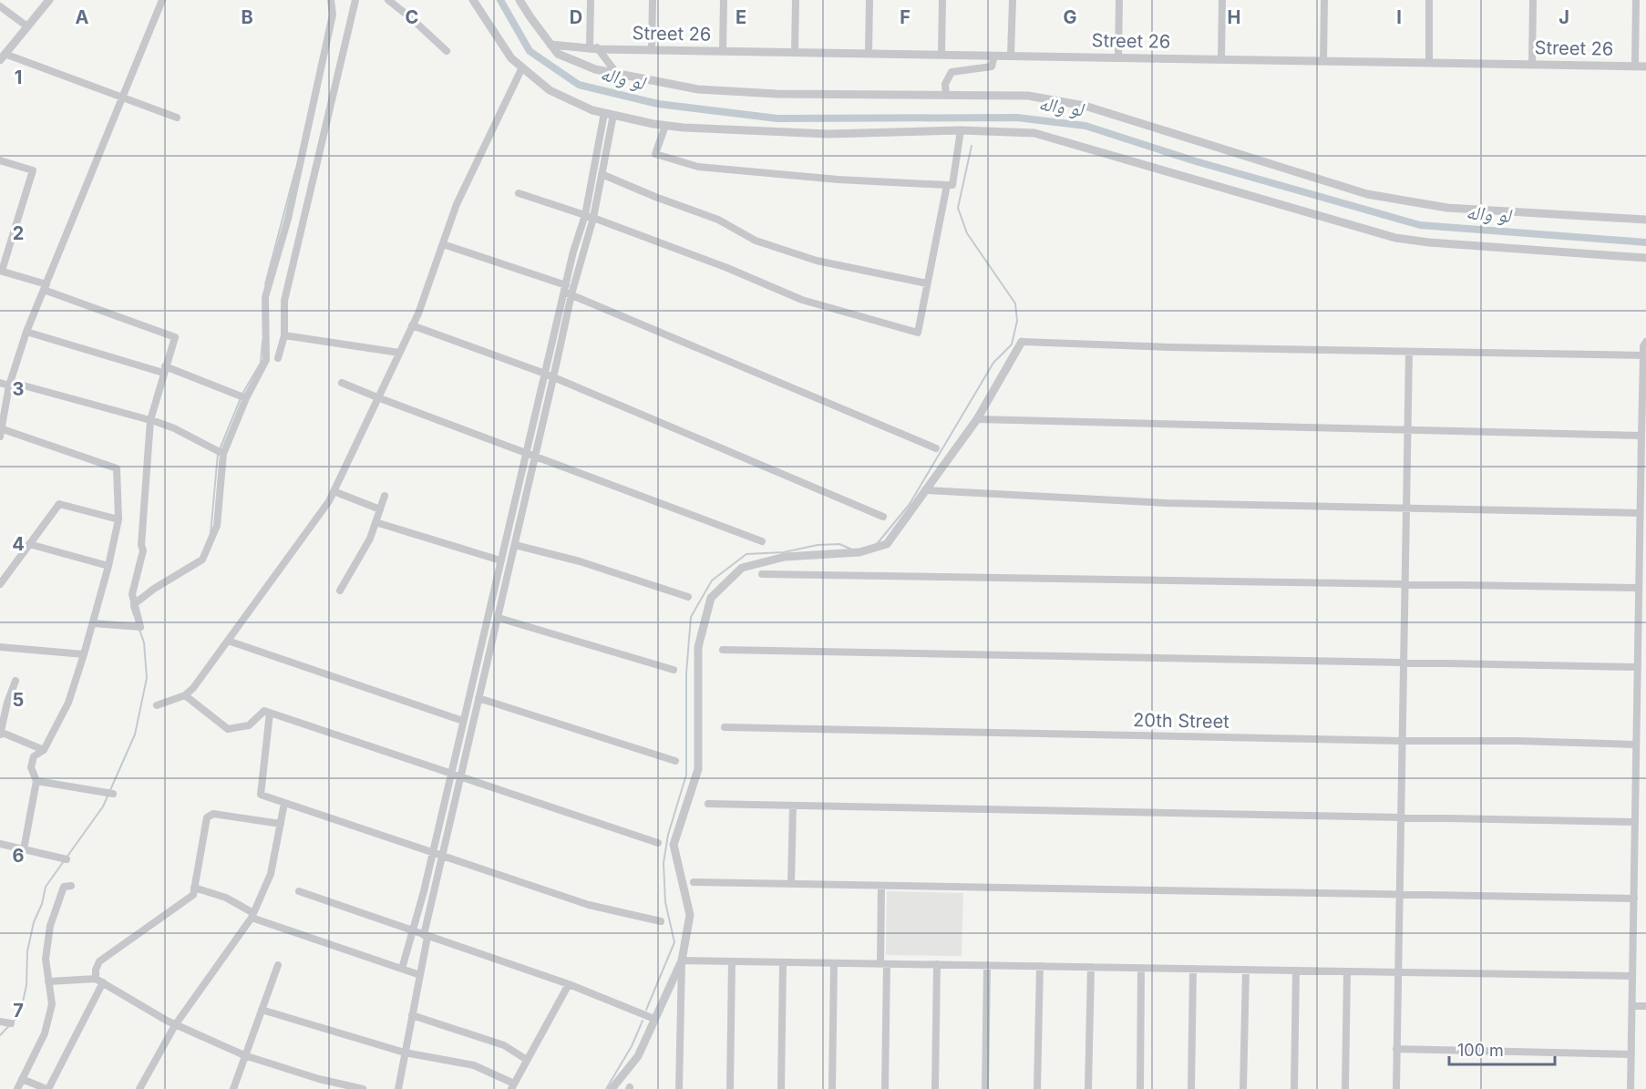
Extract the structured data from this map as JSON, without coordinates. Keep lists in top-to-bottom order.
{
  "streets": {
    "street": ["Street 26", "20th Street"]
  },
  "water": ["لو واله"],
  "scale_bar": "100 m",
  "grid": {
    "columns": [
      "A",
      "B",
      "C",
      "D",
      "E",
      "F",
      "G",
      "H",
      "I",
      "J"
    ],
    "rows": [
      "1",
      "2",
      "3",
      "4",
      "5",
      "6",
      "7"
    ]
  }
}
